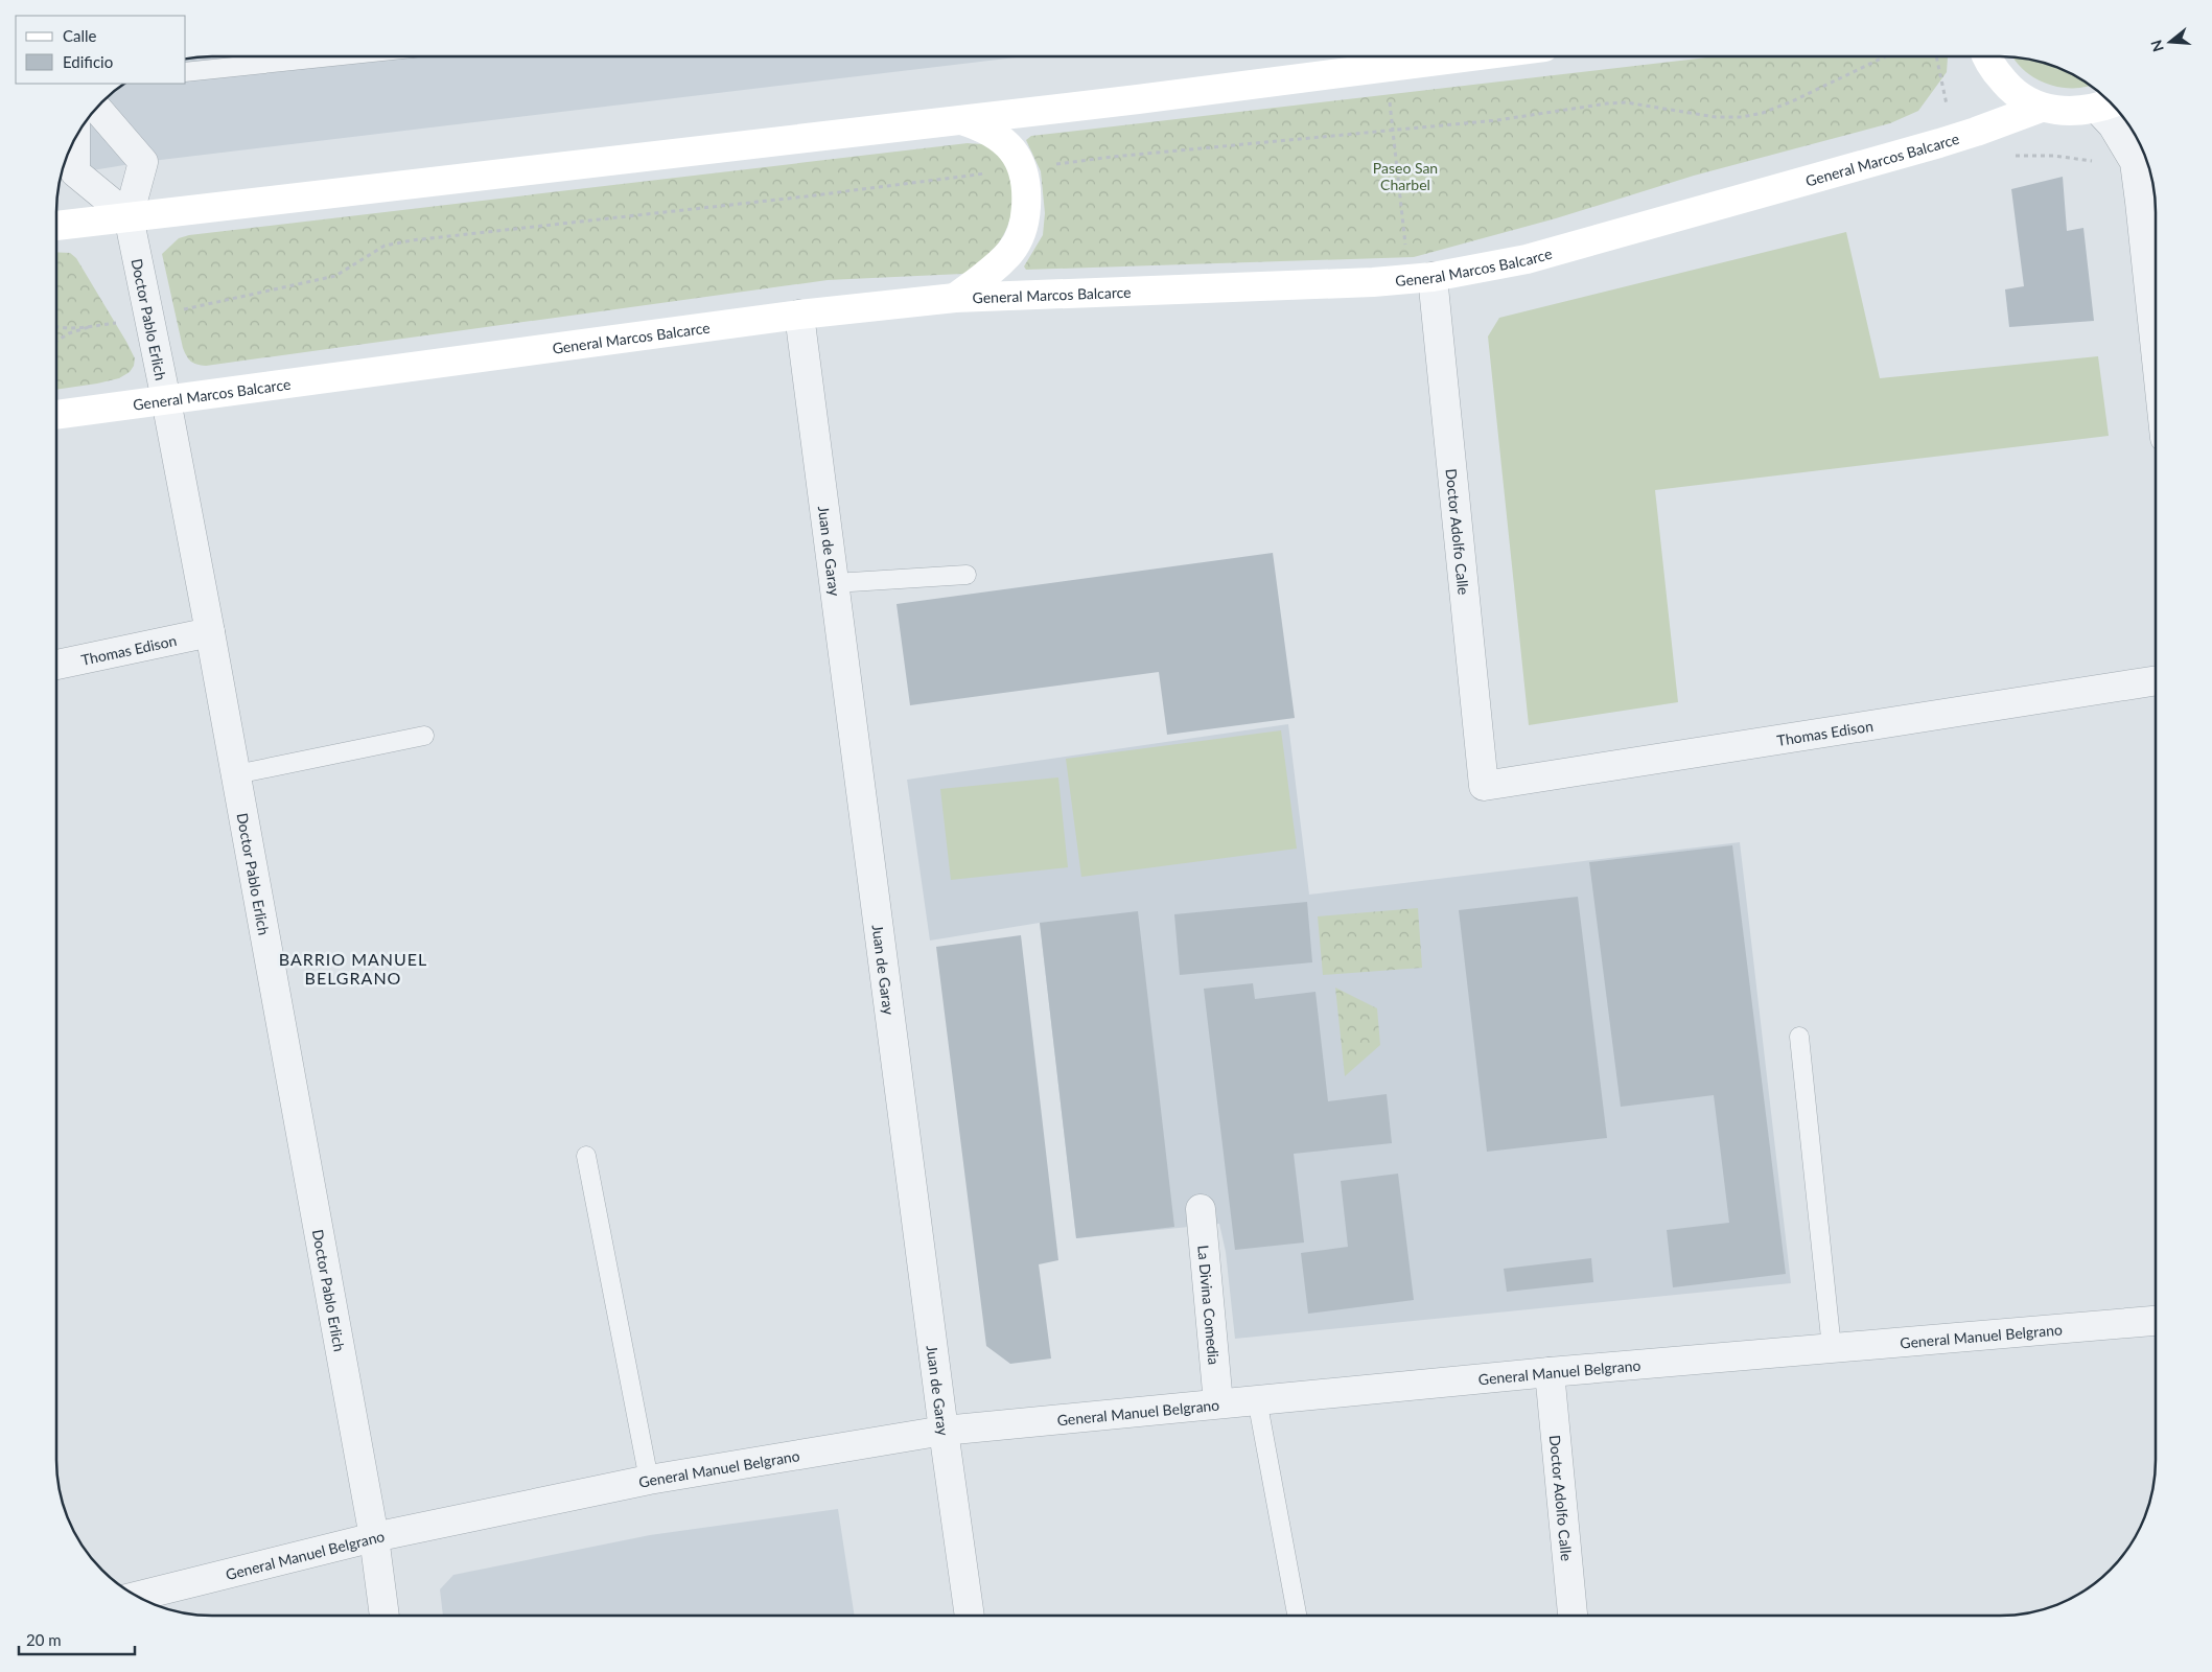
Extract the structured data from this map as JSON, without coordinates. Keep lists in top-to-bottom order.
{
  "streets": {
    "main road": ["General Marcos Balcarce"],
    "street": [
      "Doctor Pablo Erlich",
      "Doctor Adolfo Calle",
      "Juan de Garay",
      "Thomas Edison",
      "La Divina Comedia",
      "General Manuel Belgrano"
    ]
  },
  "crossings": [
    ["General Marcos Balcarce", "Doctor Pablo Erlich"],
    ["General Marcos Balcarce", "Doctor Adolfo Calle"],
    ["General Marcos Balcarce", "Juan de Garay"],
    ["Doctor Pablo Erlich", "Thomas Edison"],
    ["Doctor Pablo Erlich", "General Manuel Belgrano"],
    ["Doctor Adolfo Calle", "Thomas Edison"],
    ["Doctor Adolfo Calle", "General Manuel Belgrano"],
    ["Juan de Garay", "General Manuel Belgrano"],
    ["La Divina Comedia", "General Manuel Belgrano"]
  ],
  "districts": ["BARRIO MANUEL BELGRANO"],
  "parks": ["Paseo San Charbel"],
  "legend": ["Calle", "Edificio"],
  "scale_bar": "20 m",
  "north": "left"
}
